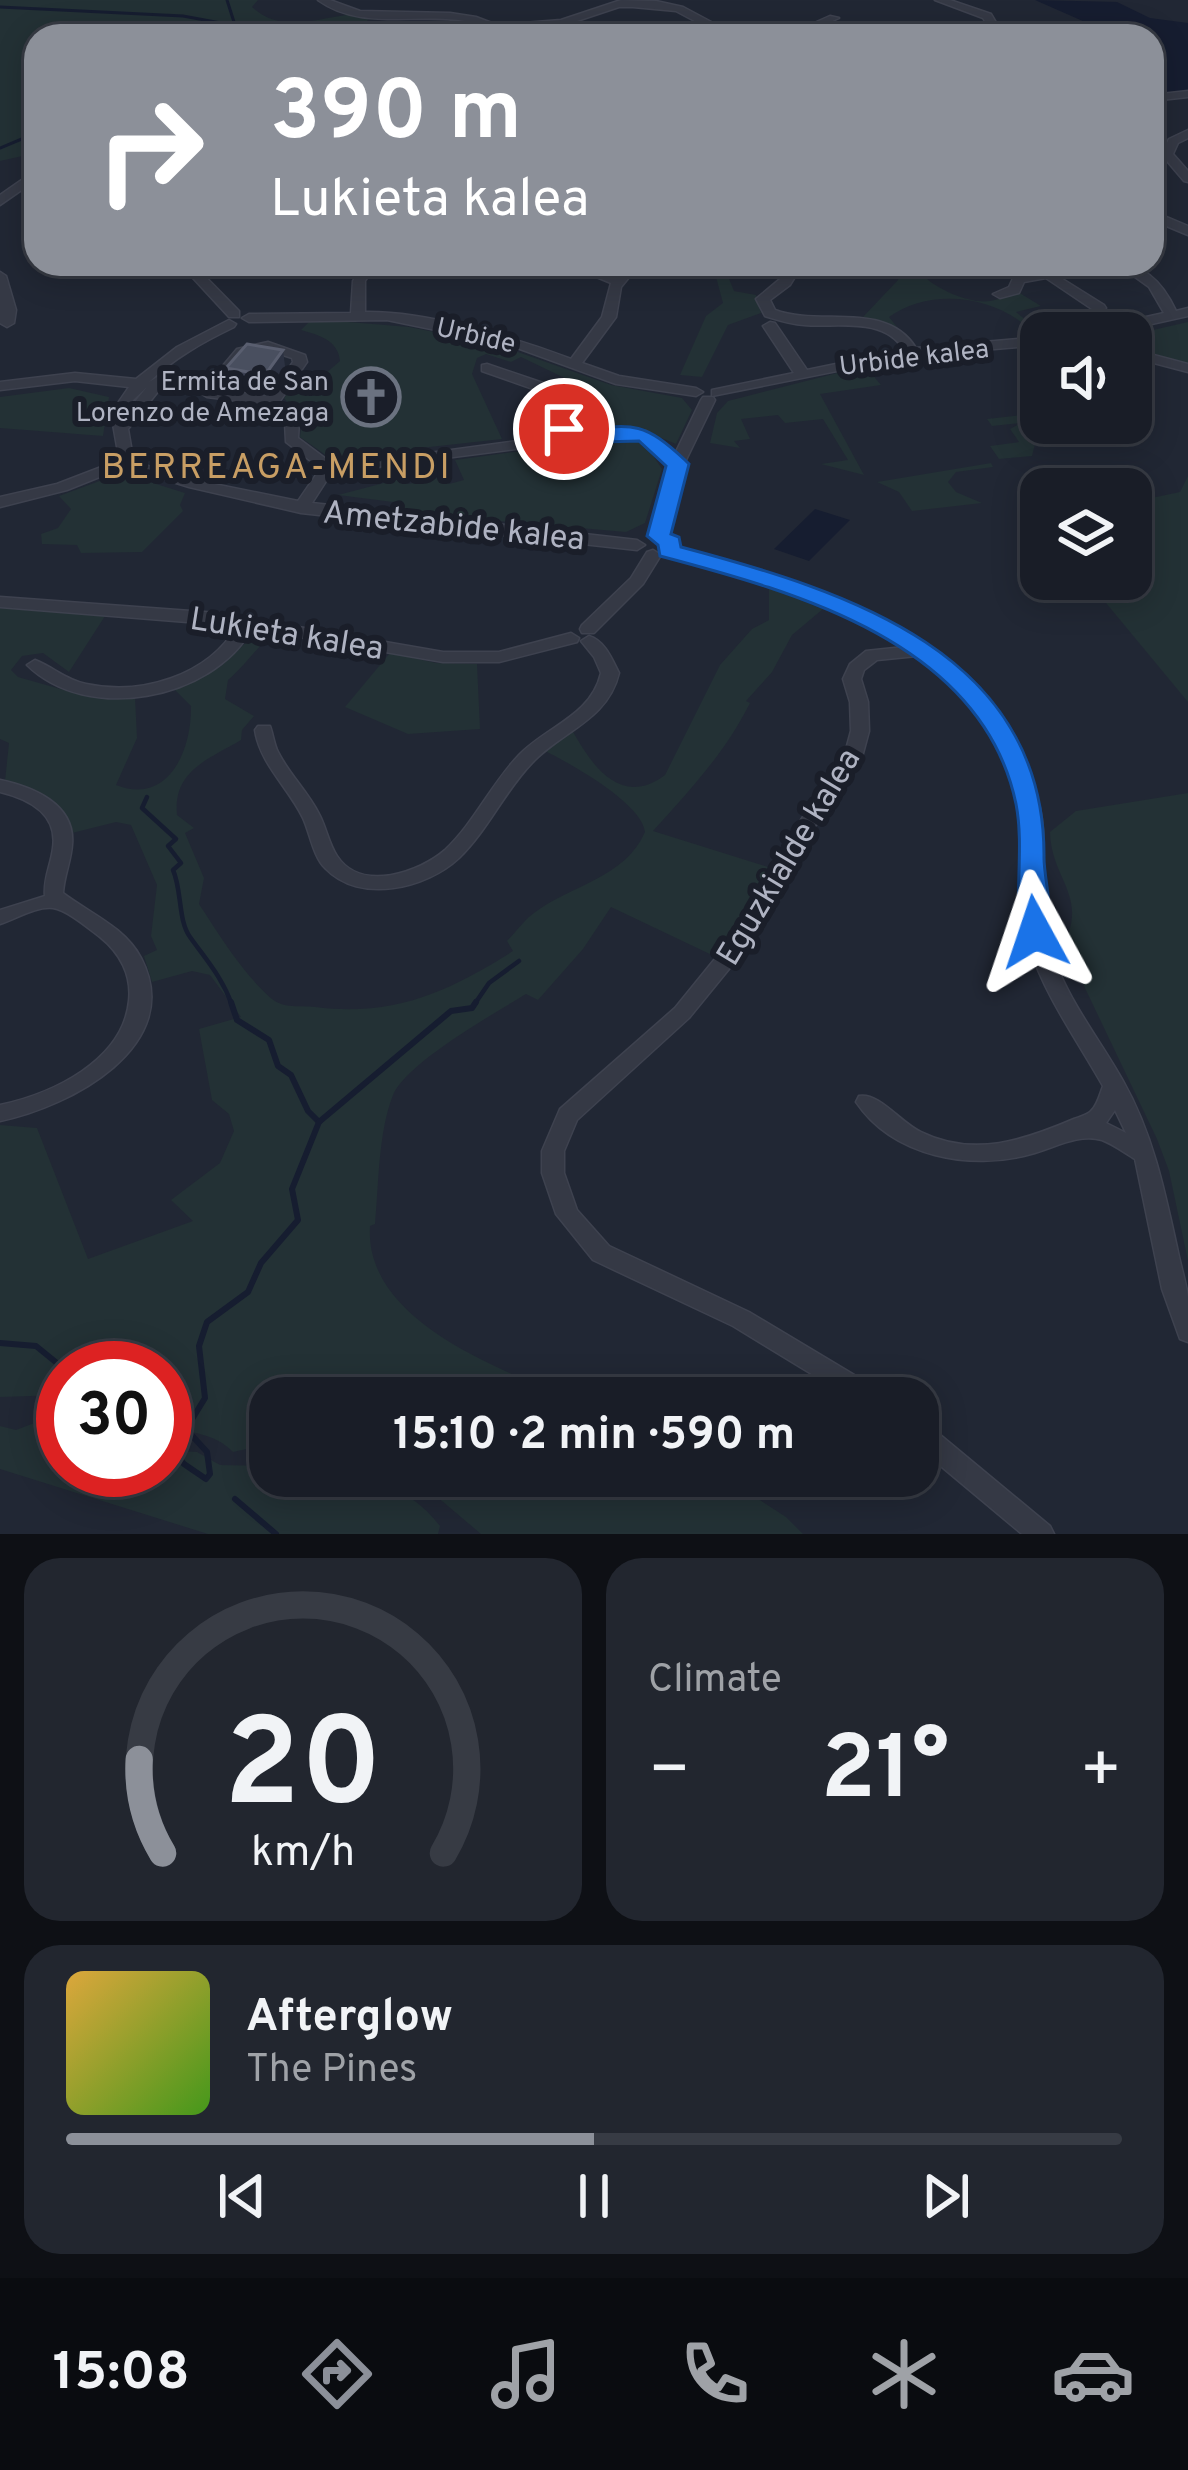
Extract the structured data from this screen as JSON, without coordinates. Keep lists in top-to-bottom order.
{
  "streets": {
    "street": [
      "Urbide",
      "Urbide kalea",
      "Ametzabide kalea",
      "Lukieta kalea",
      "Eguzkialde kalea"
    ]
  },
  "crossings": [
    ["Urbide", "Urbide kalea"],
    ["Urbide", "Lukieta kalea"],
    ["Urbide kalea", "Lukieta kalea"],
    ["Ametzabide kalea", "Lukieta kalea"],
    ["Ametzabide kalea", "Eguzkialde kalea"]
  ],
  "districts": ["BERREAGA-MENDI"],
  "places": {
    "church": ["Ermita de San Lorenzo de Amezaga"]
  },
  "page": {
    "turn": ["390 m", "Lukieta kalea"],
    "limit": "30",
    "trip": "15:10 · 2 min · 590 m",
    "tile": "Climate",
    "heat": ["−", "21°", "+"],
    "song": ["Afterglow", "The Pines"],
    "tabs": "15:08",
    "gauge": ["20", "km/h"]
  }
}
